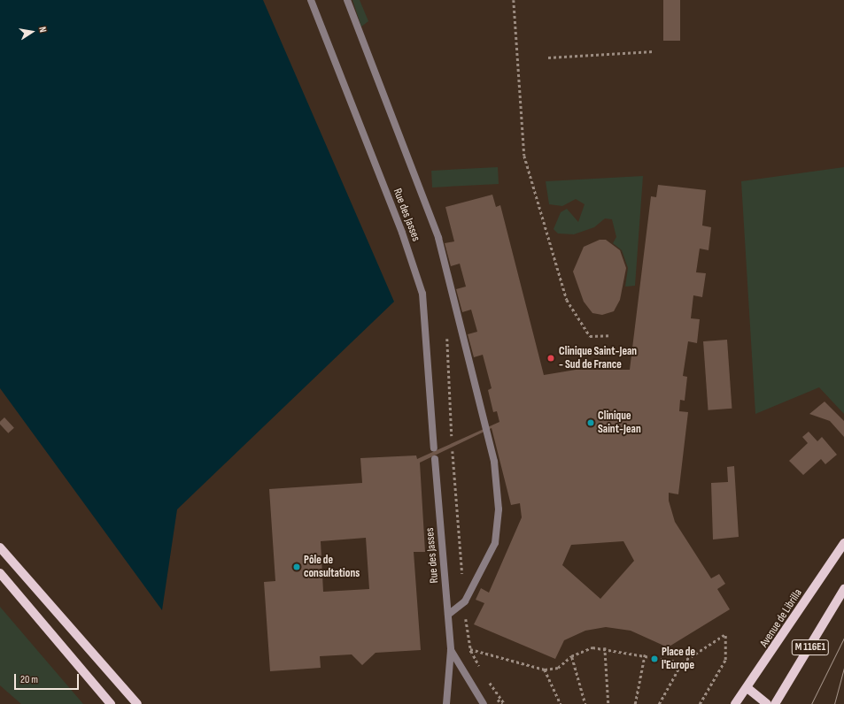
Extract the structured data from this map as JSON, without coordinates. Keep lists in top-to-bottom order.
{
  "streets": {
    "main road": ["Avenue de Librilla", "M 116E1"],
    "street": ["Rue des Jasses"]
  },
  "places": [
    "Clinique Saint-Jean - Sud de France",
    "Clinique Saint-Jean",
    "Pôle de consultations",
    "Place de l'Europe"
  ],
  "scale_bar": "20 m",
  "north": "right"
}
